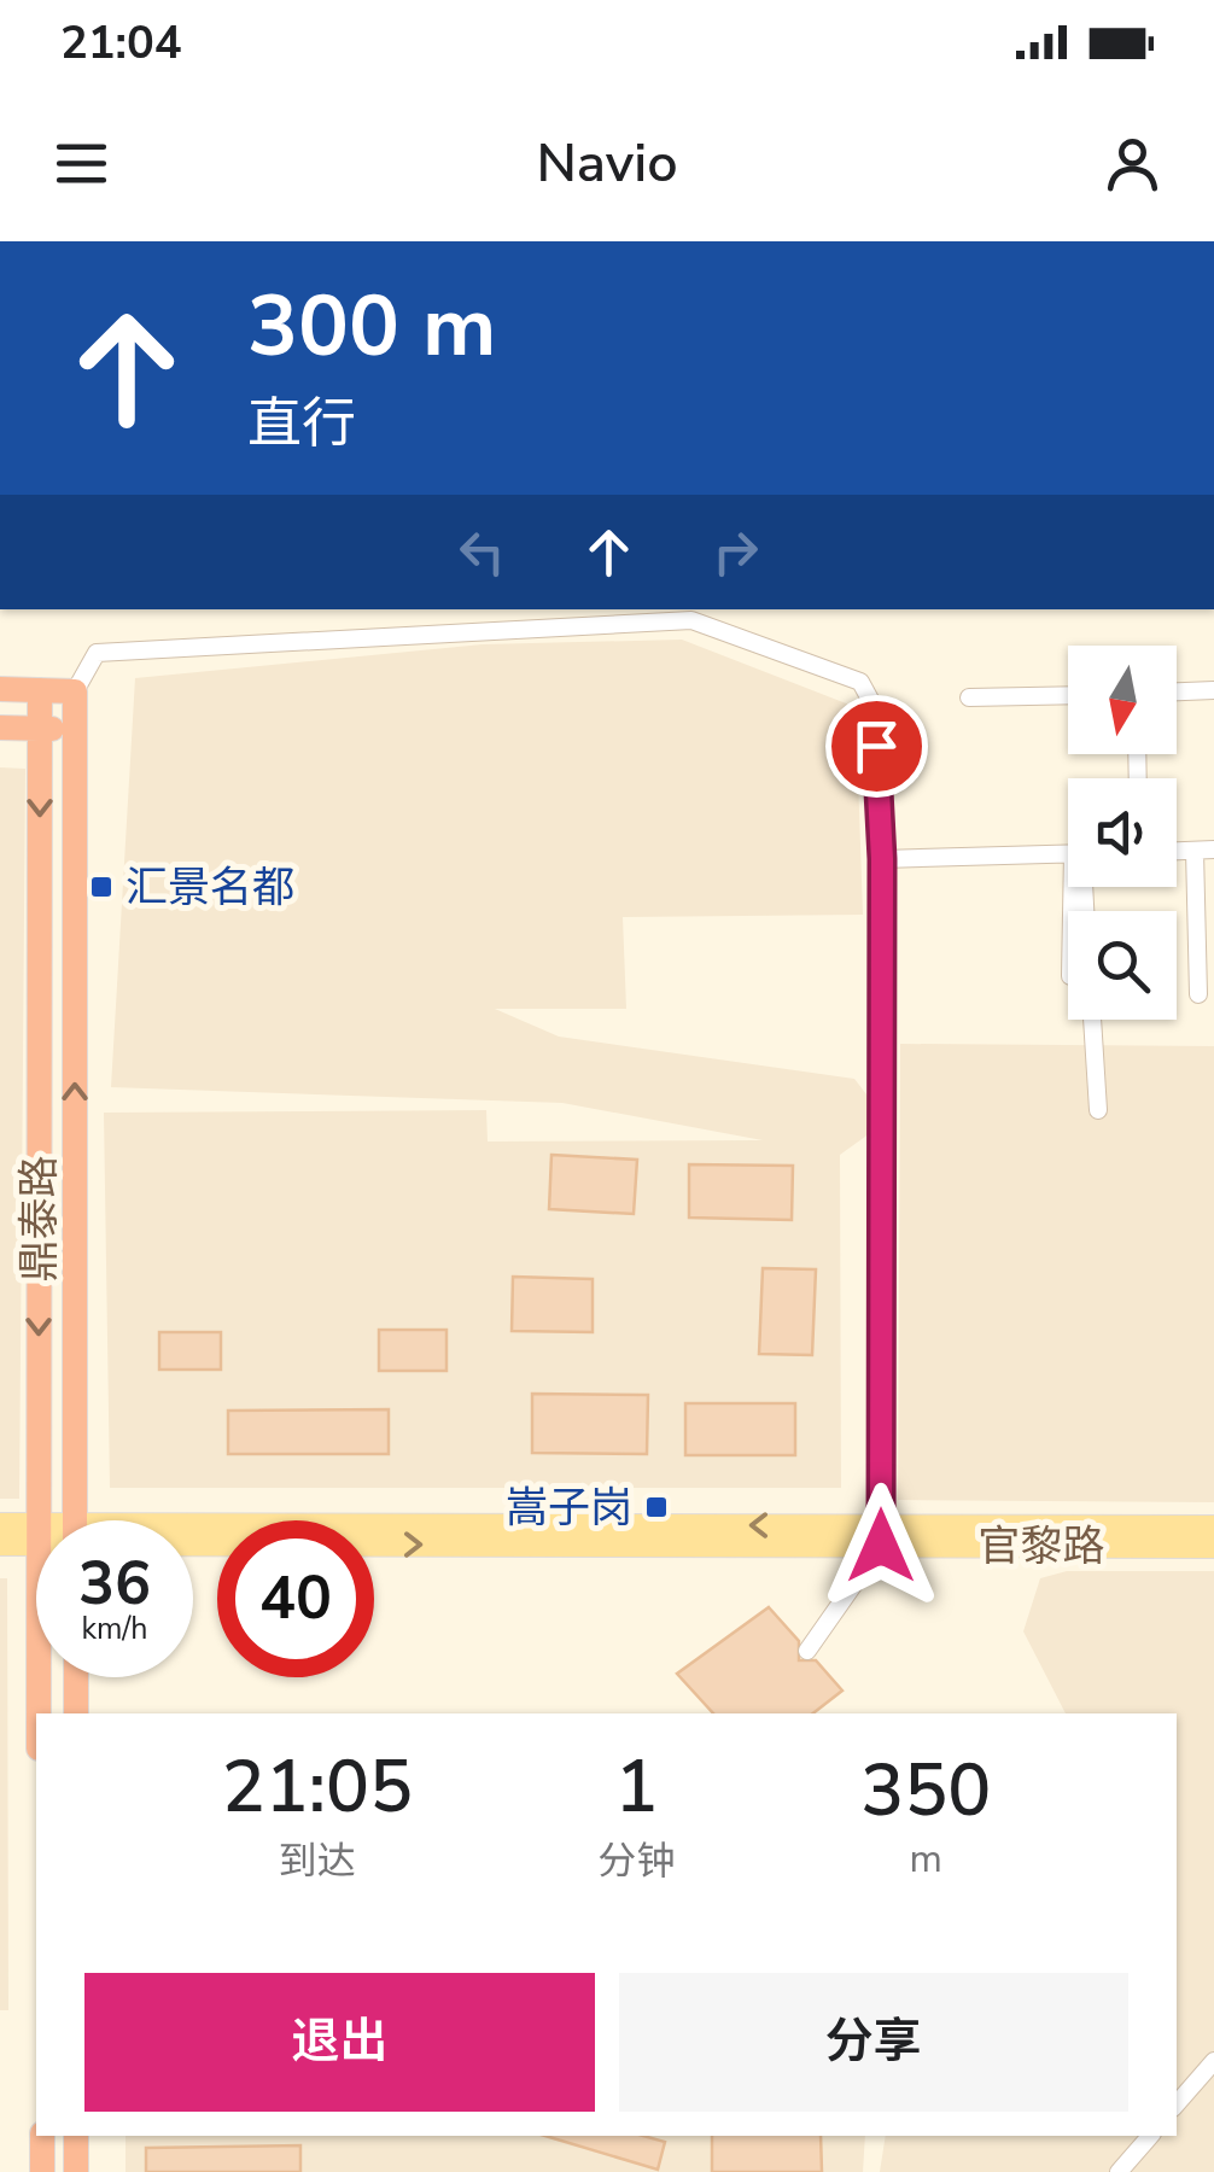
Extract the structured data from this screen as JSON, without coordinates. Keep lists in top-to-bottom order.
{
  "streets": {
    "highway": ["鼎泰路"],
    "main road": ["官黎路"]
  },
  "places": {
    "transit": ["汇景名都", "嵩子岗"]
  },
  "north": "bottom",
  "page": {
    "status": "21:04",
    "header": "Navio",
    "turn": ["300 m", "直行"],
    "speed": "36 km/h",
    "limit": "40",
    "eta": [
      "21:05",
      "到达",
      "1",
      "分钟",
      "350",
      "m"
    ],
    "buttons": ["退出", "分享"]
  }
}
